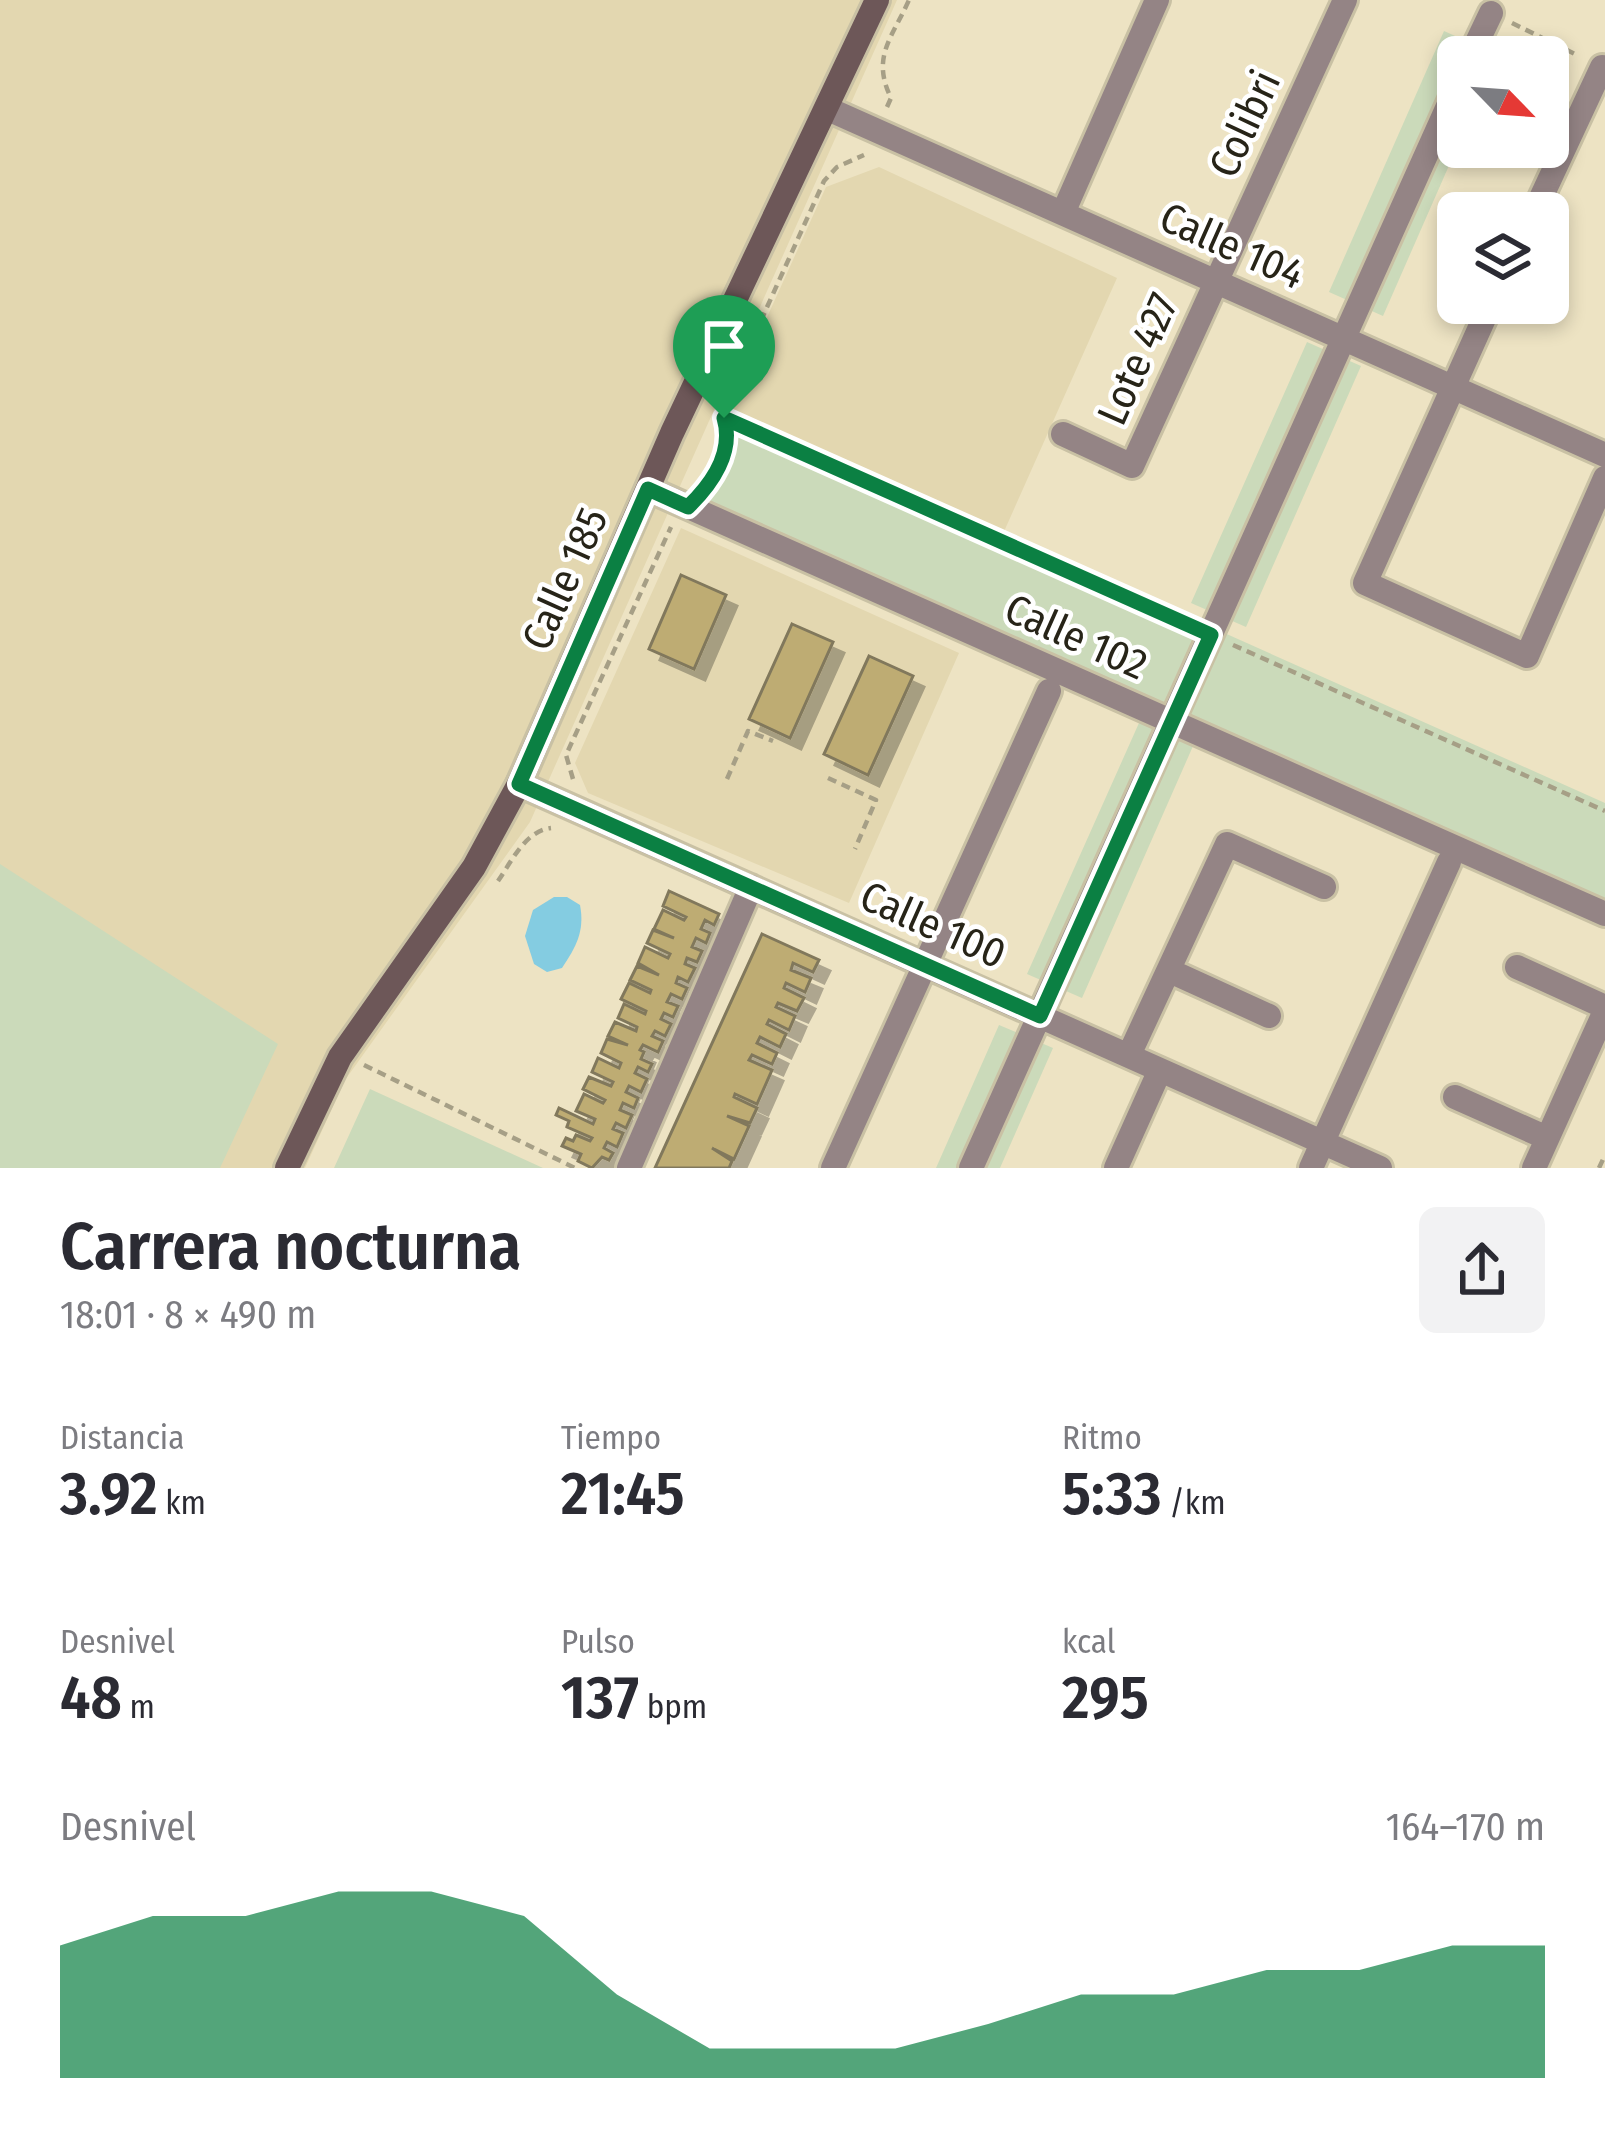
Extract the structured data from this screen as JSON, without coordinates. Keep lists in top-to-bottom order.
{
  "streets": {
    "street": [
      "Colibri",
      "Calle 104",
      "Lote 427",
      "Calle 185",
      "Calle 102",
      "Calle 100"
    ]
  },
  "crossings": [
    ["Colibri", "Calle 104"],
    ["Colibri", "Lote 427"],
    ["Calle 104", "Lote 427"],
    ["Calle 104", "Calle 185"],
    ["Calle 185", "Calle 102"],
    ["Calle 185", "Calle 100"]
  ],
  "north": "bottom right",
  "page": {
    "heading": ["Carrera nocturna", "18:01 · 8 × 490 m"],
    "stats": [
      ["Distancia", "3.92 km"],
      ["Tiempo", "21:45"],
      ["Ritmo", "5:33 /km"],
      ["Desnivel", "48 m"],
      ["Pulso", "137 bpm"],
      ["kcal", "295"]
    ],
    "chart": ["Desnivel", "164–170 m"]
  }
}
